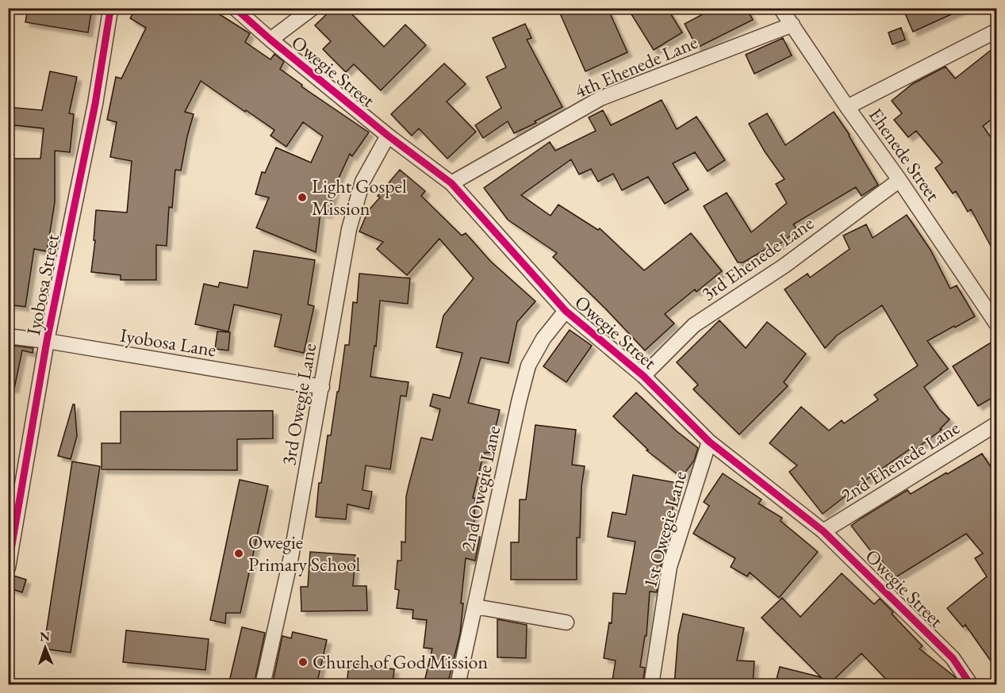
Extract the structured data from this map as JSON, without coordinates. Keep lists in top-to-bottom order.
{
  "streets": {
    "street": [
      "4th Ehenede Lane",
      "Owegie Street",
      "Ehenede Street",
      "3rd Ehenede Lane",
      "Iyobosa Street",
      "Iyobosa Lane",
      "3rd Owegie Lane",
      "2nd Ehenede Lane",
      "2nd Owegie Lane",
      "1st Owegie Lane"
    ]
  },
  "crossings": [
    ["4th Ehenede Lane", "Owegie Street"],
    ["4th Ehenede Lane", "Ehenede Street"],
    ["Owegie Street", "3rd Ehenede Lane"],
    ["Owegie Street", "3rd Owegie Lane"],
    ["Owegie Street", "2nd Ehenede Lane"],
    ["Owegie Street", "2nd Owegie Lane"],
    ["Owegie Street", "1st Owegie Lane"],
    ["Ehenede Street", "3rd Ehenede Lane"],
    ["Iyobosa Street", "Iyobosa Lane"],
    ["Iyobosa Lane", "3rd Owegie Lane"]
  ],
  "places": ["Light Gospel Mission", "Owegie Primary School", "Church of God Mission"],
  "north": "top"
}
